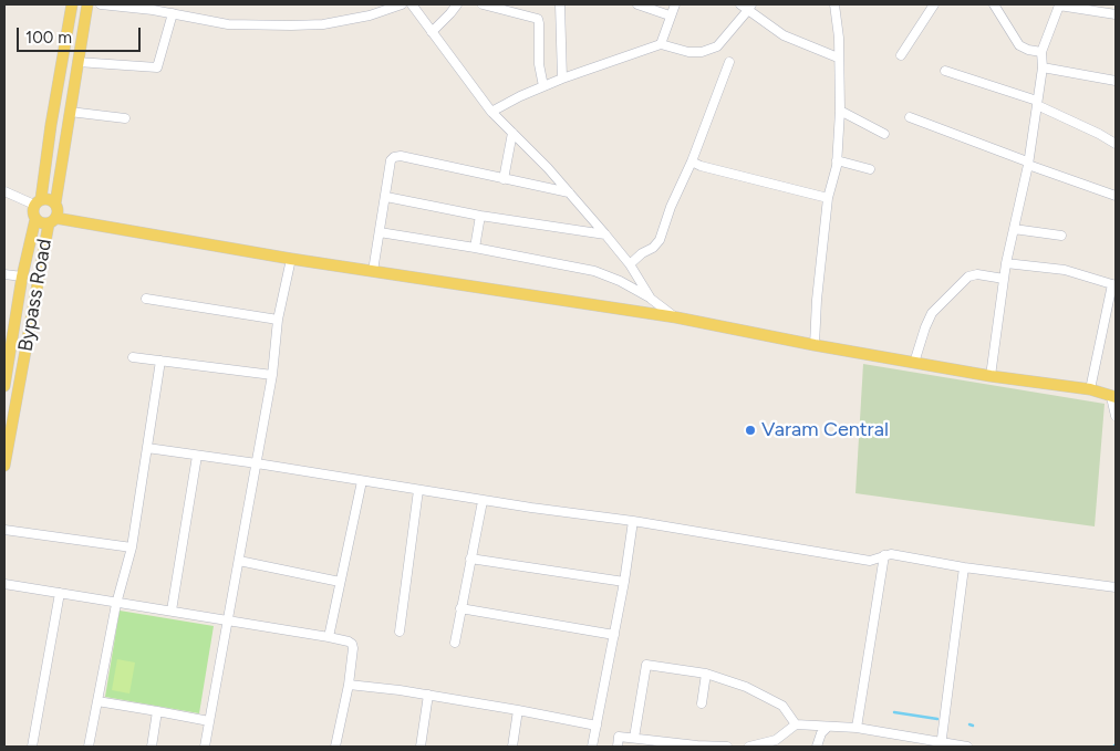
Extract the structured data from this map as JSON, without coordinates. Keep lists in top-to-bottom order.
{
  "streets": {
    "main road": ["Bypass Road"]
  },
  "places": ["Varam Central"],
  "scale_bar": "100 m"
}
